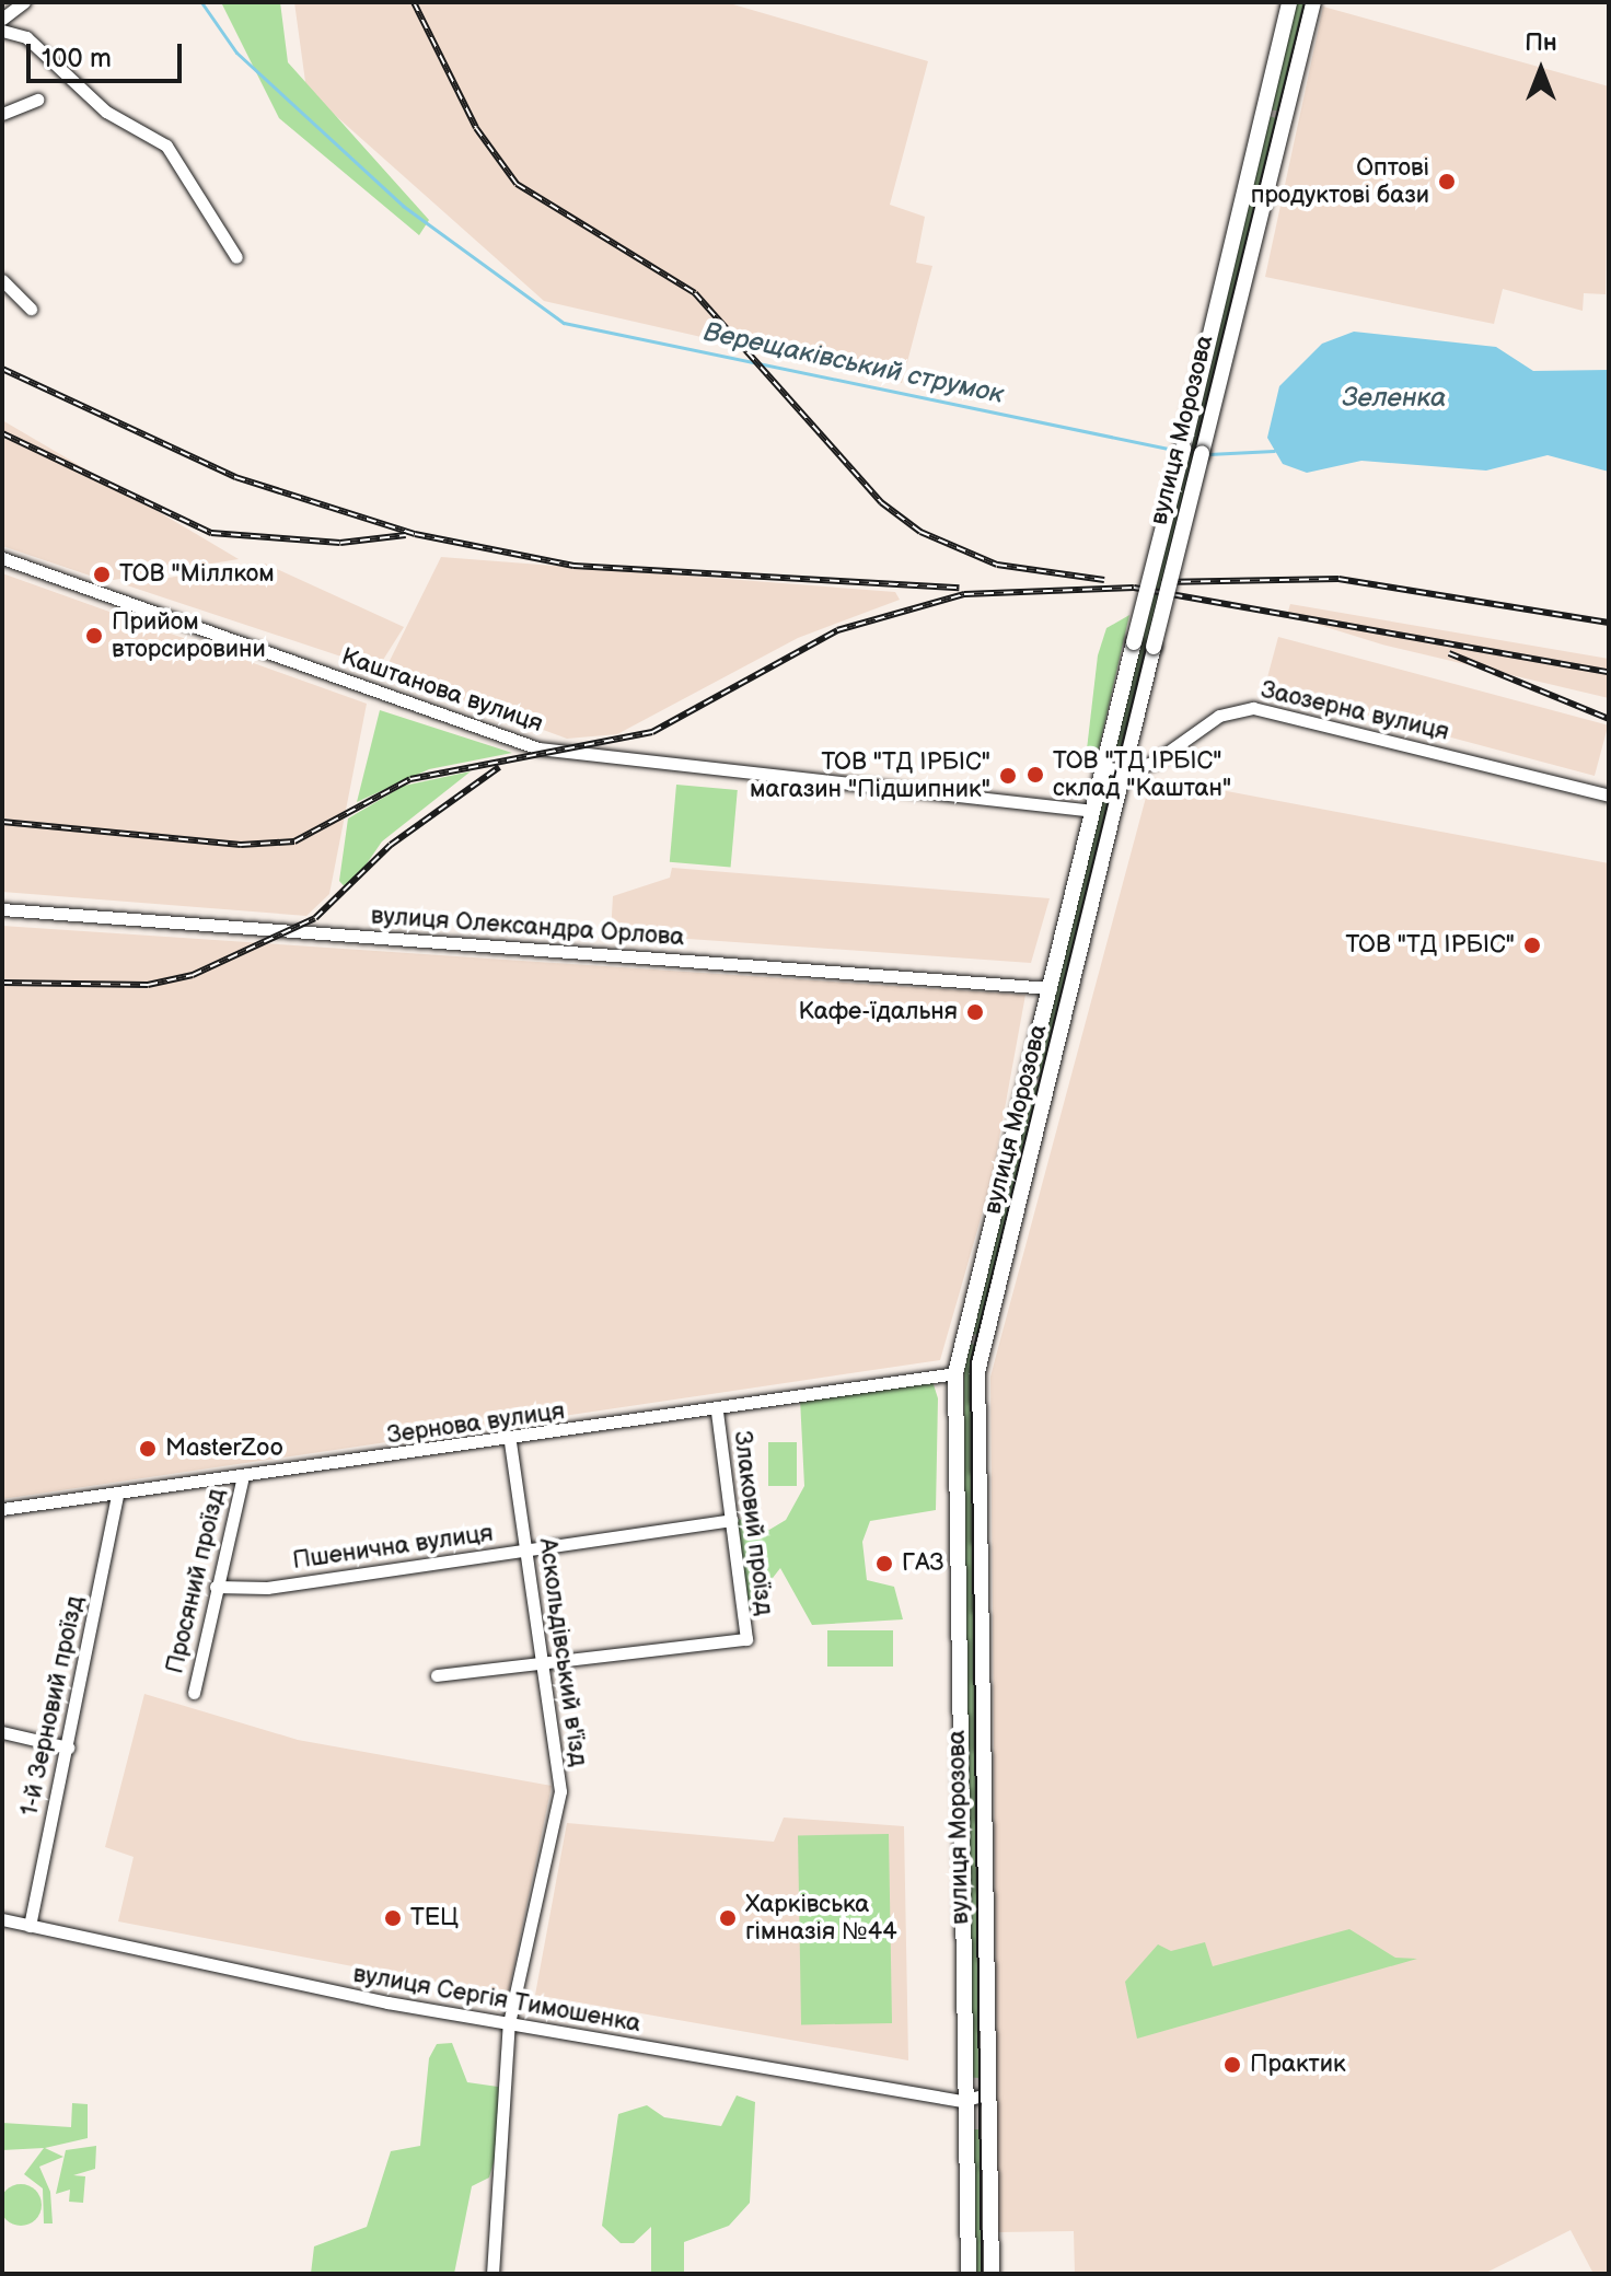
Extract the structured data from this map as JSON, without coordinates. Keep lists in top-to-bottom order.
{
  "streets": {
    "main road": ["вулиця Морозова"],
    "street": [
      "Каштанова вулиця",
      "Заозерна вулиця",
      "вулиця Олександра Орлова",
      "Зернова вулиця",
      "Злаковий проїзд",
      "Пшенична вулиця",
      "Просяний проїзд",
      "Аскольдівський в'їзд",
      "1-й Зерновий проїзд",
      "вулиця Сергія Тимошенка"
    ]
  },
  "crossings": [
    ["вулиця Морозова", "Каштанова вулиця"],
    ["вулиця Морозова", "Заозерна вулиця"],
    ["вулиця Морозова", "вулиця Олександра Орлова"],
    ["вулиця Морозова", "Зернова вулиця"],
    ["вулиця Морозова", "вулиця Сергія Тимошенка"],
    ["Зернова вулиця", "Злаковий проїзд"],
    ["Зернова вулиця", "Просяний проїзд"],
    ["Зернова вулиця", "Аскольдівський в'їзд"],
    ["Зернова вулиця", "1-й Зерновий проїзд"],
    ["Злаковий проїзд", "Пшенична вулиця"],
    ["Злаковий проїзд", "Аскольдівський в'їзд"],
    ["Пшенична вулиця", "Просяний проїзд"],
    ["Пшенична вулиця", "Аскольдівський в'їзд"],
    ["Аскольдівський в'їзд", "вулиця Сергія Тимошенка"],
    ["1-й Зерновий проїзд", "вулиця Сергія Тимошенка"]
  ],
  "water": ["Верещаківський струмок", "Зеленка"],
  "places": [
    "Оптові продуктові бази",
    "ТОВ \"Міллком",
    "Прийом вторсировини",
    "ТОВ \"ТД ІРБІС\" склад \"Каштан\"",
    "ТОВ \"ТД ІРБІС\" магазин \"Підшипник\"",
    "ТОВ \"ТД ІРБІС\"",
    "Кафе-їдальня",
    "MasterZoo",
    "ГАЗ",
    "ТЕЦ",
    "Харківська гімназія №44",
    "Практик"
  ],
  "scale_bar": "100 m",
  "north": "top"
}
